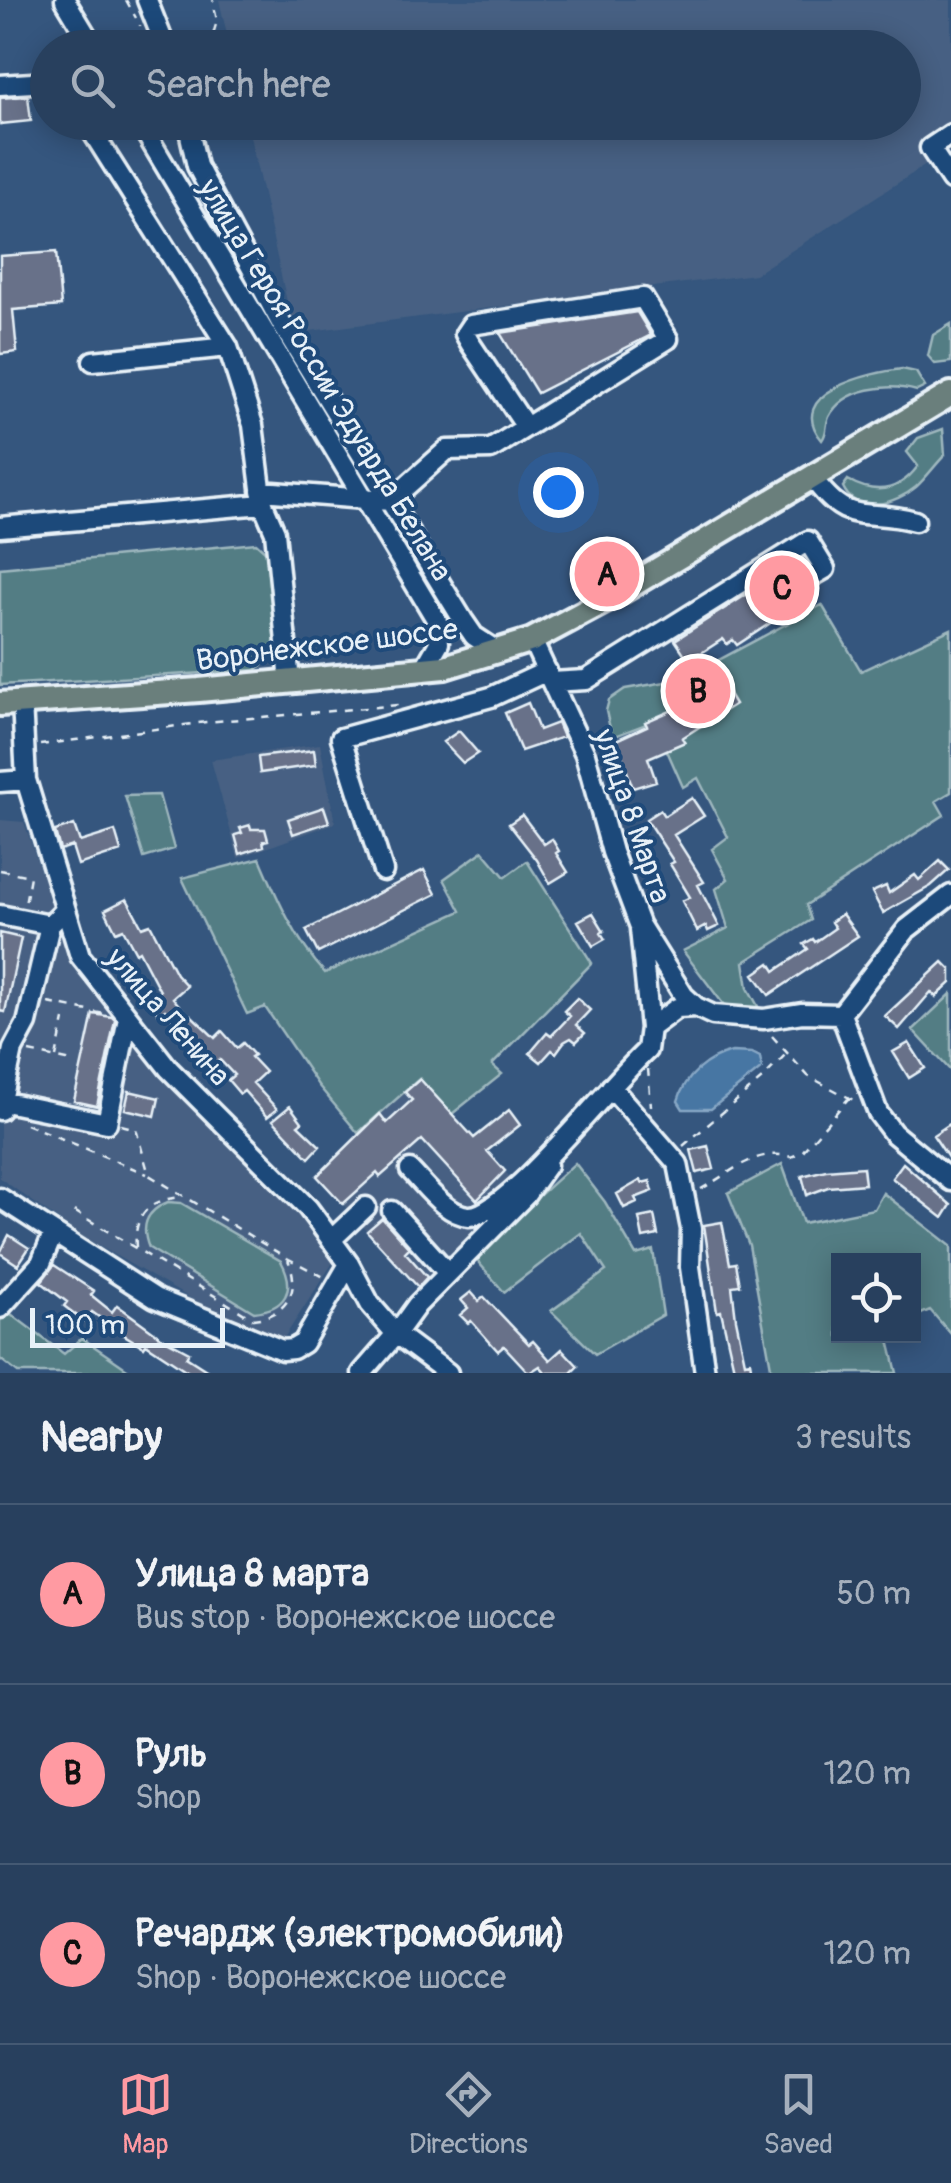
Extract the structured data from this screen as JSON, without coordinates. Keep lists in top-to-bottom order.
{
  "streets": {
    "main road": ["Воронежское шоссе"],
    "street": ["улица Героя России Эдуарда Белана", "улица 8 Марта", "улица Ленина"]
  },
  "crossings": [
    ["улица Героя России Эдуарда Белана", "Воронежское шоссе"],
    ["Воронежское шоссе", "улица 8 Марта"],
    ["Воронежское шоссе", "улица Ленина"]
  ],
  "scale_bar": "100 m",
  "page": {
    "search": "Search here",
    "pins": ["A", "C", "B"],
    "scale": "100 m",
    "heading": ["Nearby", "3 results"],
    "list": [
      {
        "mark": "A",
        "name": "Улица 8 марта",
        "note": "Bus stop · Воронежское шоссе",
        "value": "50 m"
      },
      {
        "mark": "B",
        "name": "Руль",
        "note": "Shop",
        "value": "120 m"
      },
      {
        "mark": "C",
        "name": "Речардж (электромобили)",
        "note": "Shop · Воронежское шоссе",
        "value": "120 m"
      }
    ],
    "nav": ["Map", "Directions", "Saved"]
  }
}
